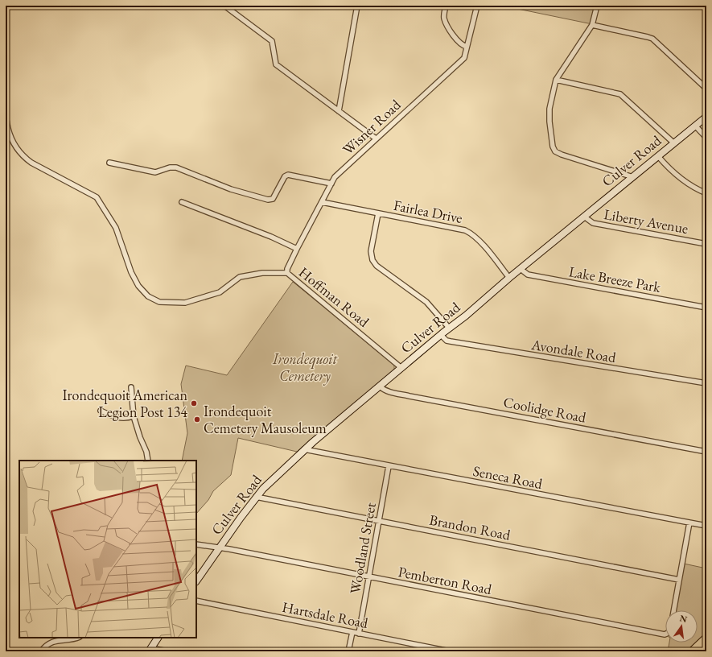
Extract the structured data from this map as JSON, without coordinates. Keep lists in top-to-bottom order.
{
  "streets": {
    "main road": ["Culver Road"],
    "street": [
      "Wisner Road",
      "Fairlea Drive",
      "Liberty Avenue",
      "Lake Breeze Park",
      "Hoffman Road",
      "Avondale Road",
      "Coolidge Road",
      "Seneca Road",
      "Brandon Road",
      "Woodland Street",
      "Pemberton Road",
      "Hartsdale Road"
    ]
  },
  "crossings": [
    ["Wisner Road", "Fairlea Drive"],
    ["Wisner Road", "Hoffman Road"],
    ["Culver Road", "Fairlea Drive"],
    ["Culver Road", "Liberty Avenue"],
    ["Culver Road", "Lake Breeze Park"],
    ["Culver Road", "Hoffman Road"],
    ["Culver Road", "Avondale Road"],
    ["Culver Road", "Coolidge Road"],
    ["Culver Road", "Seneca Road"],
    ["Culver Road", "Brandon Road"],
    ["Culver Road", "Pemberton Road"],
    ["Seneca Road", "Woodland Street"],
    ["Brandon Road", "Woodland Street"],
    ["Woodland Street", "Pemberton Road"],
    ["Woodland Street", "Hartsdale Road"]
  ],
  "parks": ["Irondequoit Cemetery"],
  "places": ["Irondequoit American Legion Post 134", "Irondequoit Cemetery Mausoleum"],
  "north": "top"
}
